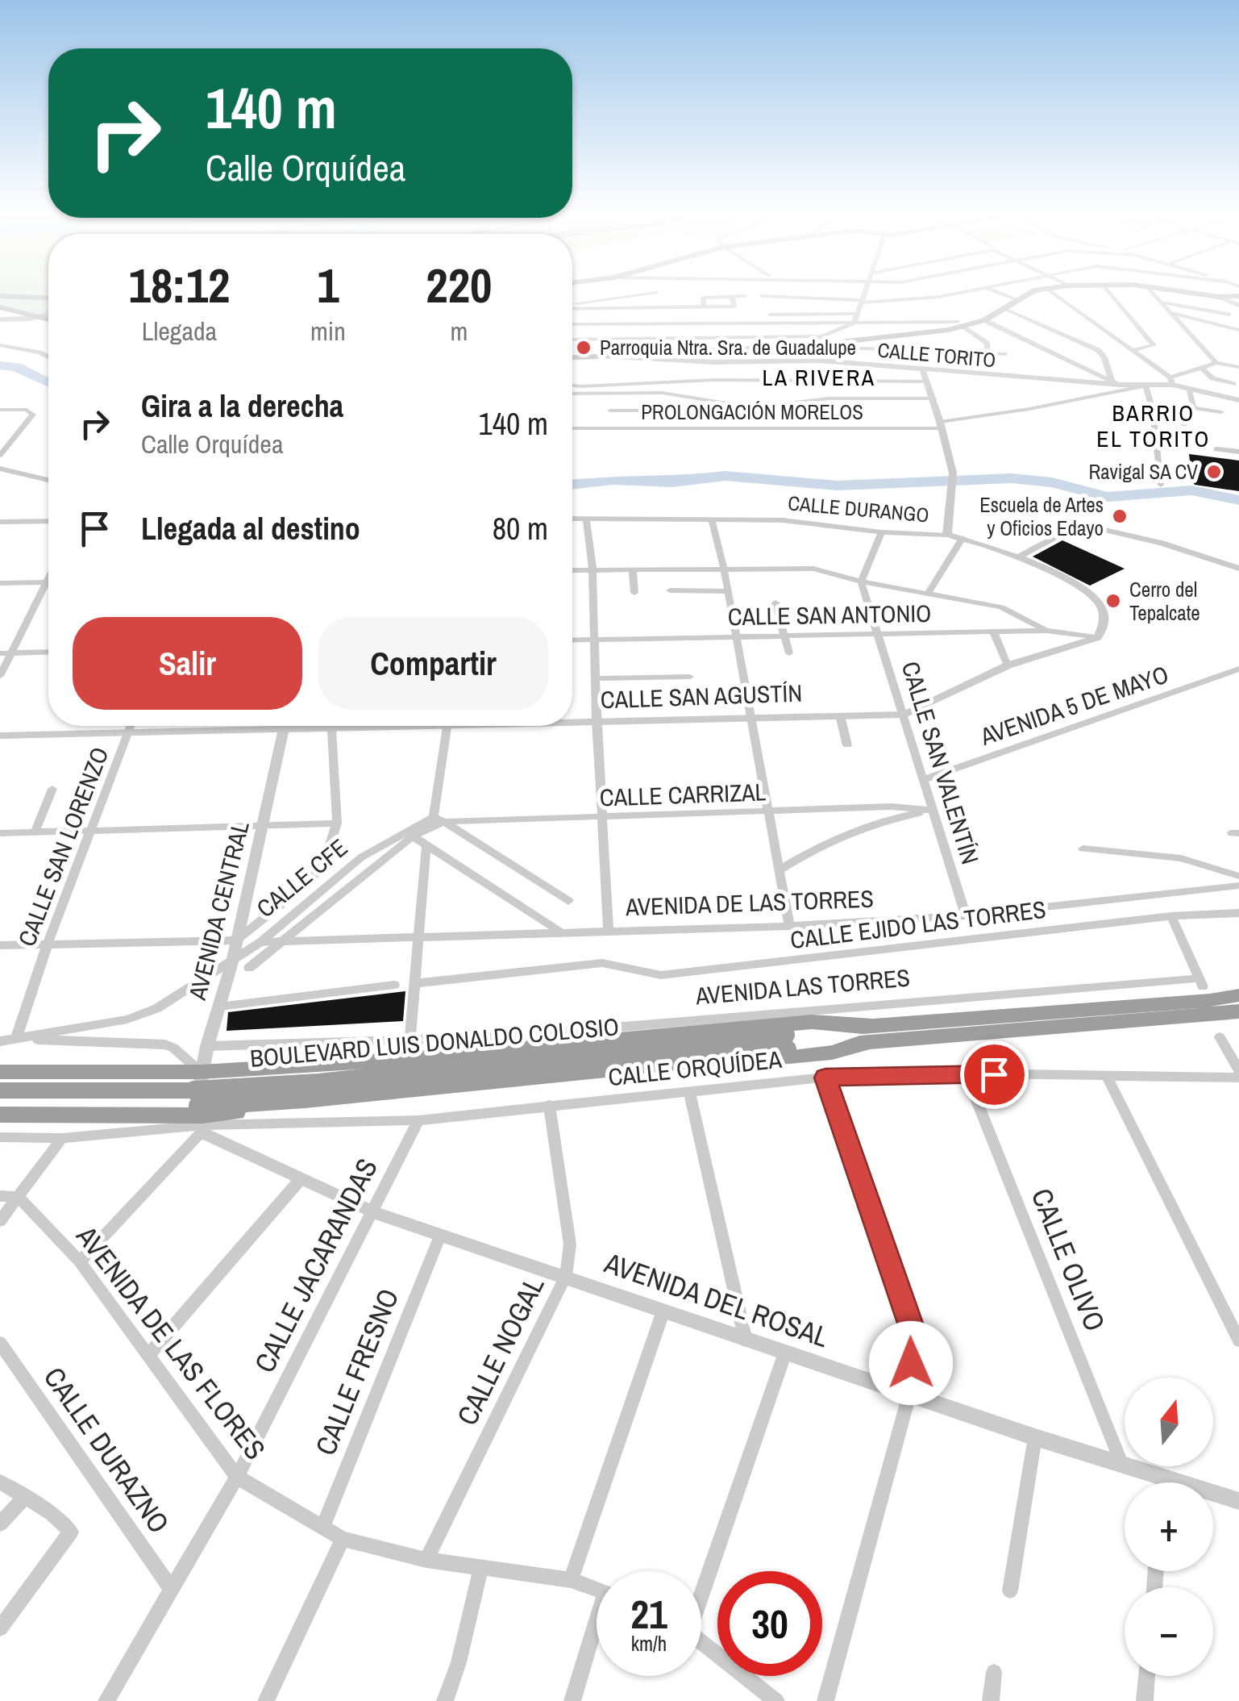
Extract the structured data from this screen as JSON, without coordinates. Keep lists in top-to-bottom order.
{
  "streets": {
    "highway": ["AVENIDA LAS TORRES", "BOULEVARD LUIS DONALDO COLOSIO"],
    "street": [
      "CALLE TORITO",
      "PROLONGACIÓN MORELOS",
      "CALLE DURANGO",
      "CALLE SAN ANTONIO",
      "CALLE SAN AGUSTÍN",
      "AVENIDA 5 DE MAYO",
      "CALLE SAN VALENTÍN",
      "CALLE CARRIZAL",
      "CALLE SAN LORENZO",
      "CALLE CFE",
      "AVENIDA DE LAS TORRES",
      "AVENIDA CENTRAL",
      "CALLE EJIDO LAS TORRES",
      "CALLE ORQUÍDEA",
      "CALLE OLIVO",
      "CALLE JACARANDAS",
      "AVENIDA DEL ROSAL",
      "AVENIDA DE LAS FLORES",
      "CALLE NOGAL",
      "CALLE FRESNO",
      "CALLE DURAZNO"
    ]
  },
  "crossings": [
    ["CALLE TORITO", "PROLONGACIÓN MORELOS"],
    ["CALLE DURANGO", "CALLE SAN ANTONIO"],
    ["CALLE DURANGO", "CALLE SAN AGUSTÍN"],
    ["CALLE SAN ANTONIO", "CALLE SAN AGUSTÍN"],
    ["CALLE SAN ANTONIO", "CALLE SAN VALENTÍN"],
    ["CALLE SAN AGUSTÍN", "CALLE SAN VALENTÍN"],
    ["CALLE SAN AGUSTÍN", "CALLE SAN LORENZO"],
    ["AVENIDA 5 DE MAYO", "CALLE SAN VALENTÍN"],
    ["CALLE SAN VALENTÍN", "CALLE CARRIZAL"],
    ["CALLE SAN VALENTÍN", "AVENIDA DE LAS TORRES"],
    ["CALLE CARRIZAL", "CALLE CFE"],
    ["CALLE SAN LORENZO", "CALLE CFE"],
    ["CALLE CFE", "AVENIDA DE LAS TORRES"],
    ["CALLE CFE", "AVENIDA CENTRAL"],
    ["AVENIDA CENTRAL", "AVENIDA LAS TORRES"],
    ["AVENIDA CENTRAL", "CALLE ORQUÍDEA"],
    ["AVENIDA CENTRAL", "AVENIDA DEL ROSAL"],
    ["CALLE EJIDO LAS TORRES", "AVENIDA LAS TORRES"],
    ["AVENIDA LAS TORRES", "BOULEVARD LUIS DONALDO COLOSIO"],
    ["CALLE ORQUÍDEA", "CALLE OLIVO"],
    ["CALLE ORQUÍDEA", "CALLE JACARANDAS"],
    ["CALLE ORQUÍDEA", "AVENIDA DEL ROSAL"],
    ["CALLE ORQUÍDEA", "CALLE NOGAL"],
    ["CALLE OLIVO", "AVENIDA DEL ROSAL"],
    ["CALLE JACARANDAS", "AVENIDA DEL ROSAL"],
    ["CALLE JACARANDAS", "AVENIDA DE LAS FLORES"],
    ["CALLE JACARANDAS", "CALLE DURAZNO"],
    ["AVENIDA DEL ROSAL", "CALLE NOGAL"],
    ["AVENIDA DEL ROSAL", "CALLE FRESNO"],
    ["AVENIDA DE LAS FLORES", "CALLE NOGAL"],
    ["AVENIDA DE LAS FLORES", "CALLE FRESNO"]
  ],
  "districts": ["LA RIVERA", "BARRIO EL TORITO"],
  "places": [
    "Parroquia Ntra. Sra. de Guadalupe",
    "Ravigal SA CV",
    "Escuela de Artes y Oficios Edayo",
    "Cerro del Tepalcate"
  ],
  "north": "top",
  "page": {
    "turn": ["140 m", "Calle Orquídea"],
    "eta": [
      "18:12",
      "Llegada",
      "1",
      "min",
      "220",
      "m"
    ],
    "list": [
      {
        "name": "Gira a la derecha",
        "note": "Calle Orquídea",
        "value": "140 m"
      },
      {
        "name": "Llegada al destino",
        "value": "80 m"
      }
    ],
    "buttons": ["Salir", "Compartir"],
    "map_buttons": ["+", "−"],
    "speed": "21 km/h",
    "limit": "30"
  }
}
